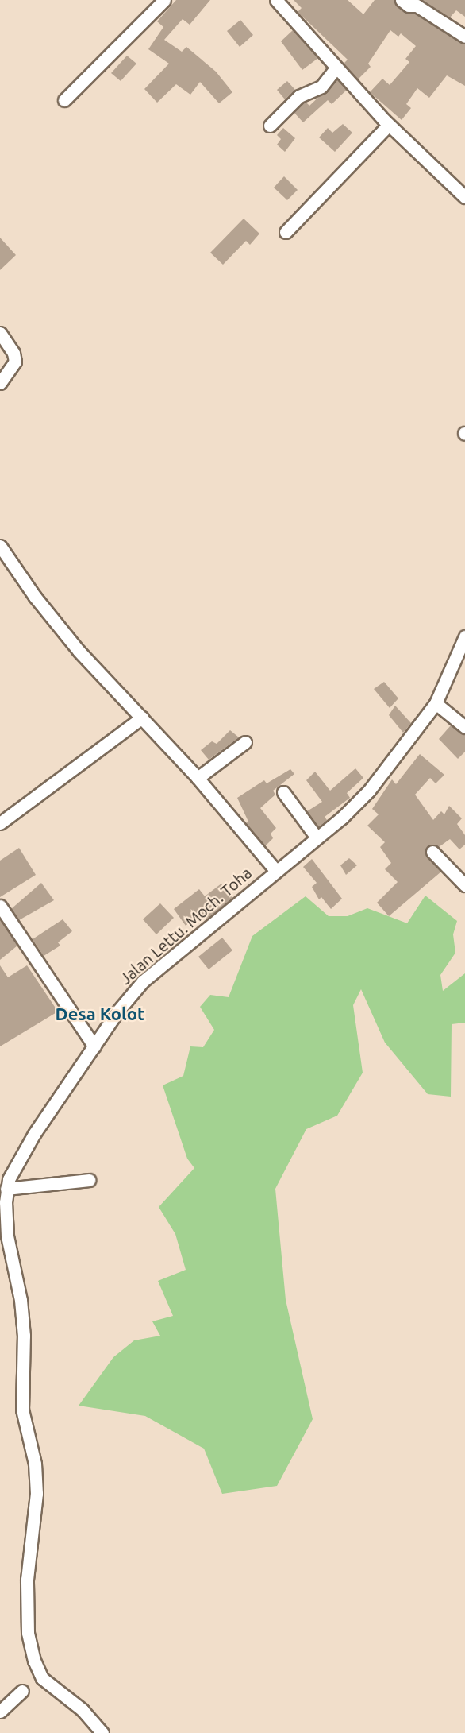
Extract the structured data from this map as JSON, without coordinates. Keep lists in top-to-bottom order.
{
  "streets": {
    "street": ["Jalan Lettu. Moch. Toha"]
  },
  "districts": ["Desa Kolot"]
}
